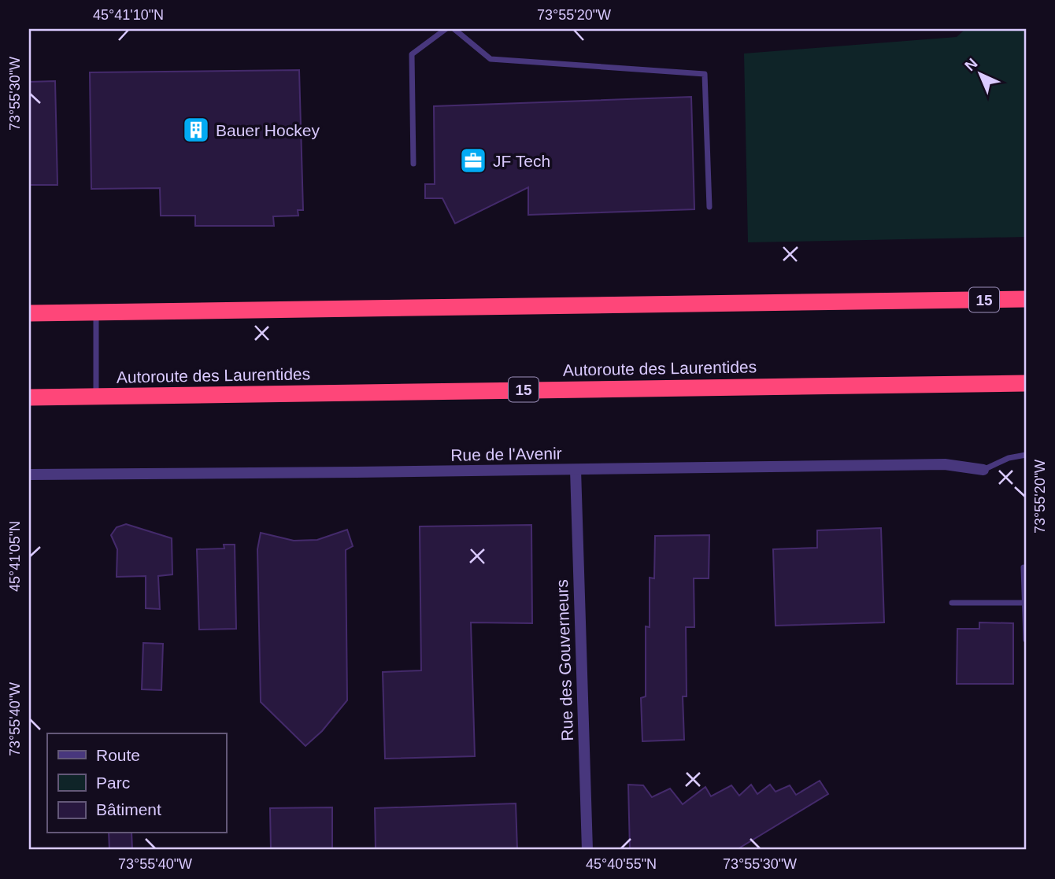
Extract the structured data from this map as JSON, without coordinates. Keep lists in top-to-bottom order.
{
  "streets": {
    "highway": ["15", "Autoroute des Laurentides"],
    "street": ["Rue de l'Avenir", "Rue des Gouverneurs"]
  },
  "crossings": [
    ["Rue de l'Avenir", "Rue des Gouverneurs"]
  ],
  "places": {
    "building": ["Bauer Hockey"],
    "office": ["JF Tech"]
  },
  "legend": ["Route", "Parc", "Bâtiment"],
  "north": "top left",
  "coordinates": [
    "45°41'10\"N",
    "73°55'20\"W",
    "73°55'30\"W",
    "45°41'05\"N",
    "73°55'40\"W",
    "45°40'55\"N"
  ]
}
